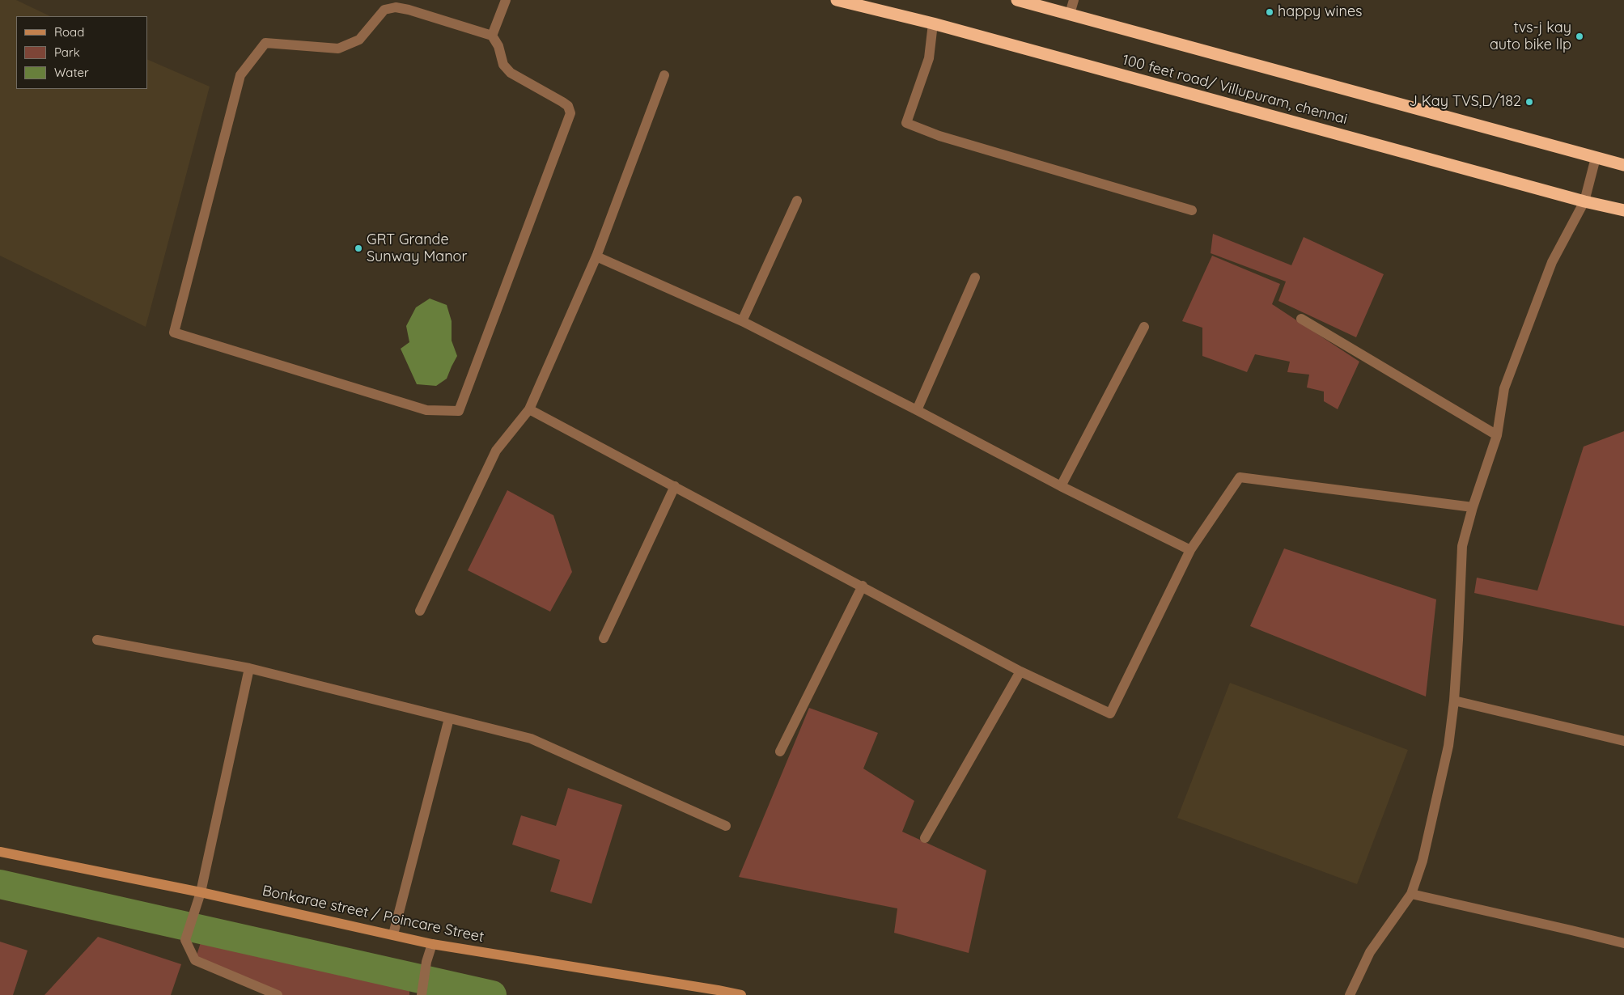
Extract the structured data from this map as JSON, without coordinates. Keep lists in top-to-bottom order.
{
  "streets": {
    "highway": ["100 feet road/ Villupuram, chennai"],
    "street": ["Bonkarae street / Poincare Street"]
  },
  "places": [
    "happy wines",
    "tvs-j kay auto bike llp",
    "J Kay TVS,D/182",
    "GRT Grande Sunway Manor"
  ],
  "legend": ["Road", "Park", "Water"]
}
